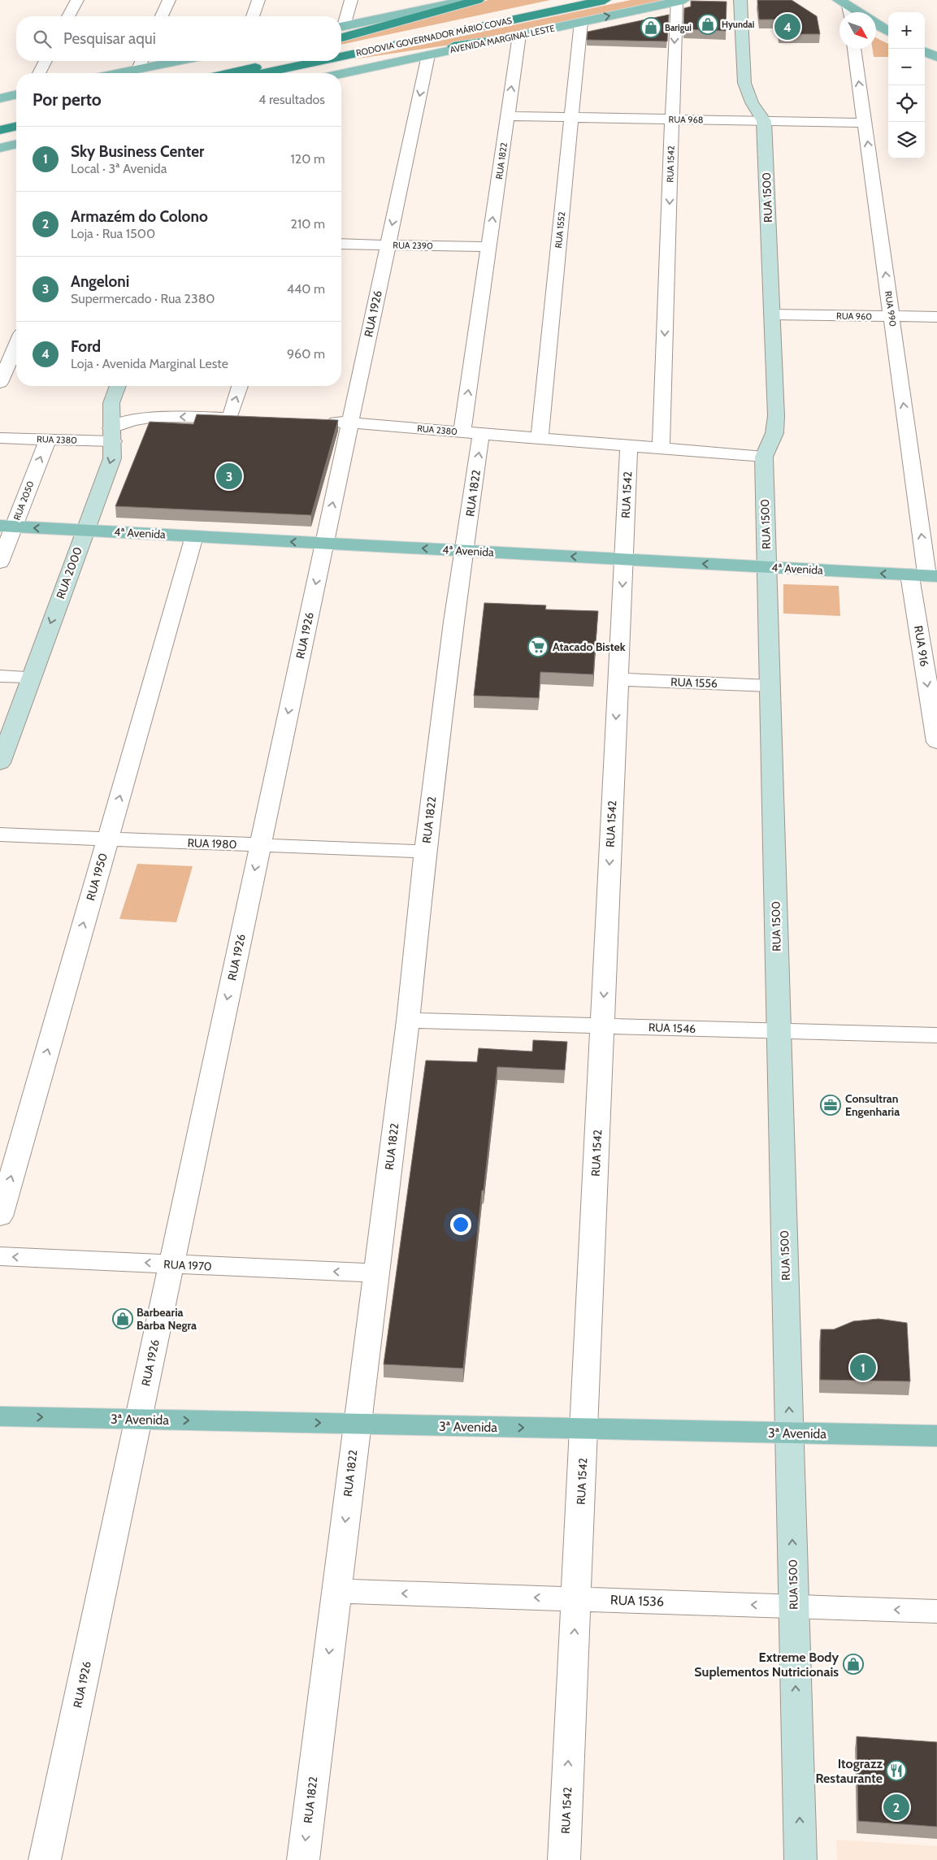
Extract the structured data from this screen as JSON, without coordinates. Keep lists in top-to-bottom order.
{
  "streets": {
    "highway": ["RODOVIA GOVERNADOR MÁRIO COVAS"],
    "main road": ["AVENIDA MARGINAL LESTE", "4ª Avenida", "3ª Avenida"],
    "street": [
      "RUA 968",
      "RUA 1822",
      "RUA 1542",
      "RUA 1500",
      "RUA 1552",
      "RUA 2390",
      "RUA 990",
      "RUA 1926",
      "RUA 960",
      "RUA 2380",
      "RUA 2050",
      "RUA 2000",
      "RUA 916",
      "RUA 1556",
      "RUA 1980",
      "RUA 1950",
      "RUA 1546",
      "RUA 1970",
      "RUA 1536"
    ]
  },
  "crossings": [
    ["AVENIDA MARGINAL LESTE", "RUA 1822"],
    ["AVENIDA MARGINAL LESTE", "RUA 1542"],
    ["AVENIDA MARGINAL LESTE", "RUA 1552"],
    ["AVENIDA MARGINAL LESTE", "RUA 1926"],
    ["RUA 968", "RUA 1822"],
    ["RUA 968", "RUA 1542"],
    ["RUA 968", "RUA 1500"],
    ["RUA 968", "RUA 1552"],
    ["RUA 968", "RUA 990"],
    ["RUA 1822", "RUA 2390"],
    ["RUA 1822", "RUA 2380"],
    ["RUA 1822", "4ª Avenida"],
    ["RUA 1822", "RUA 1980"],
    ["RUA 1822", "RUA 1546"],
    ["RUA 1822", "RUA 1970"],
    ["RUA 1822", "3ª Avenida"],
    ["RUA 1822", "RUA 1536"],
    ["RUA 1542", "RUA 2380"],
    ["RUA 1542", "4ª Avenida"],
    ["RUA 1542", "RUA 1556"],
    ["RUA 1542", "RUA 1546"],
    ["RUA 1542", "3ª Avenida"],
    ["RUA 1542", "RUA 1536"],
    ["RUA 1500", "RUA 960"],
    ["RUA 1500", "RUA 2380"],
    ["RUA 1500", "4ª Avenida"],
    ["RUA 1500", "RUA 1556"],
    ["RUA 1500", "RUA 1546"],
    ["RUA 1500", "3ª Avenida"],
    ["RUA 1500", "RUA 1536"],
    ["RUA 1552", "RUA 2380"],
    ["RUA 2390", "RUA 1926"],
    ["RUA 990", "RUA 960"],
    ["RUA 990", "4ª Avenida"],
    ["RUA 990", "RUA 916"],
    ["RUA 1926", "RUA 2380"],
    ["RUA 1926", "4ª Avenida"],
    ["RUA 1926", "RUA 1980"],
    ["RUA 1926", "RUA 1970"],
    ["RUA 1926", "3ª Avenida"],
    ["RUA 2380", "RUA 2050"],
    ["RUA 2380", "RUA 2000"],
    ["RUA 2050", "4ª Avenida"],
    ["4ª Avenida", "RUA 2000"],
    ["4ª Avenida", "RUA 916"],
    ["4ª Avenida", "RUA 1950"],
    ["RUA 1980", "RUA 1950"]
  ],
  "one_way": [
    "RUA 1500",
    "RUA 990",
    "RUA 2050",
    "4ª Avenida",
    "RUA 2000",
    "RUA 916",
    "RUA 1950",
    "RUA 1970",
    "3ª Avenida",
    "RUA 1536"
  ],
  "places": {
    "shop": [
      "Hyundai",
      "Barigui",
      "Barbearia Barba Negra",
      "Extreme Body Suplementos Nutricionais"
    ],
    "supermarket": ["Atacado Bistek"],
    "office": ["Consultran Engenharia"],
    "restaurant": ["Itograzz Restaurante"]
  },
  "north": "bottom right",
  "page": {
    "map_buttons": ["+", "−"],
    "pins": [
      "4",
      "3",
      "1",
      "2"
    ],
    "search": "Pesquisar aqui",
    "heading": ["Por perto", "4 resultados"],
    "list": [
      {
        "mark": "1",
        "name": "Sky Business Center",
        "note": "Local · 3ª Avenida",
        "value": "120 m"
      },
      {
        "mark": "2",
        "name": "Armazém do Colono",
        "note": "Loja · Rua 1500",
        "value": "210 m"
      },
      {
        "mark": "3",
        "name": "Angeloni",
        "note": "Supermercado · Rua 2380",
        "value": "440 m"
      },
      {
        "mark": "4",
        "name": "Ford",
        "note": "Loja · Avenida Marginal Leste",
        "value": "960 m"
      }
    ]
  }
}
